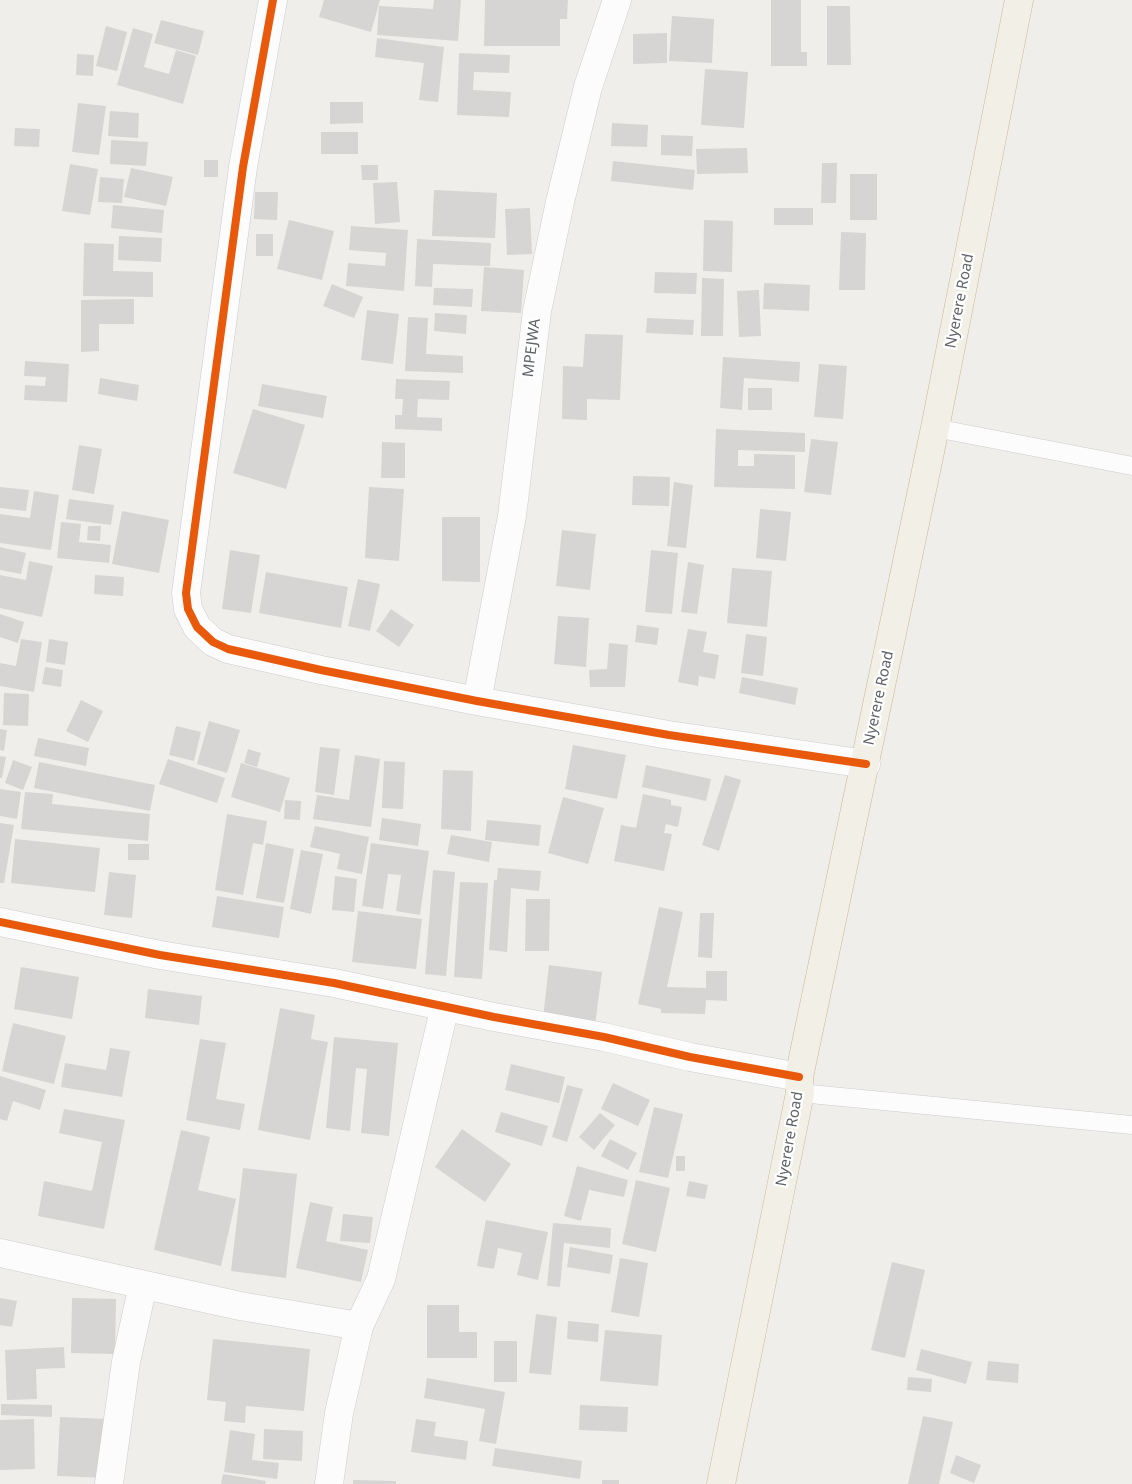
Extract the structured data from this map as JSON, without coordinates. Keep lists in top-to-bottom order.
{
  "streets": {
    "highway": ["Nyerere Road"],
    "street": ["MPEJWA"]
  }
}
